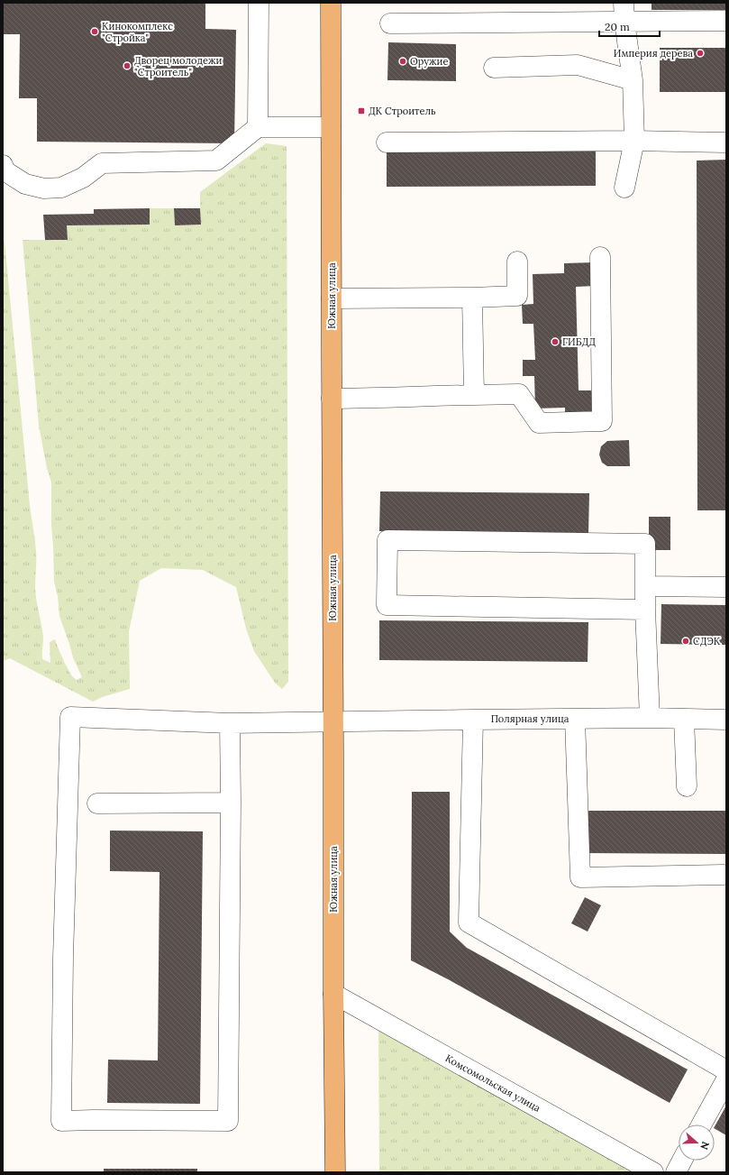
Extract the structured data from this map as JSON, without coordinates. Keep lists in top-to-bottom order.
{
  "streets": {
    "main road": ["Южная улица"],
    "street": ["Полярная улица", "Комсомольская улица"]
  },
  "crossings": [
    ["Южная улица", "Полярная улица"],
    ["Южная улица", "Комсомольская улица"]
  ],
  "places": {
    "other": [
      "Кинокомплекс \"Стройка\"",
      "Империя дерева",
      "Оружие",
      "Дворец молодежи \"Строитель\"",
      "ГИБДД",
      "СДЭК"
    ],
    "transit": ["ДК Строитель"]
  },
  "scale_bar": "20 m",
  "north": "right"
}
